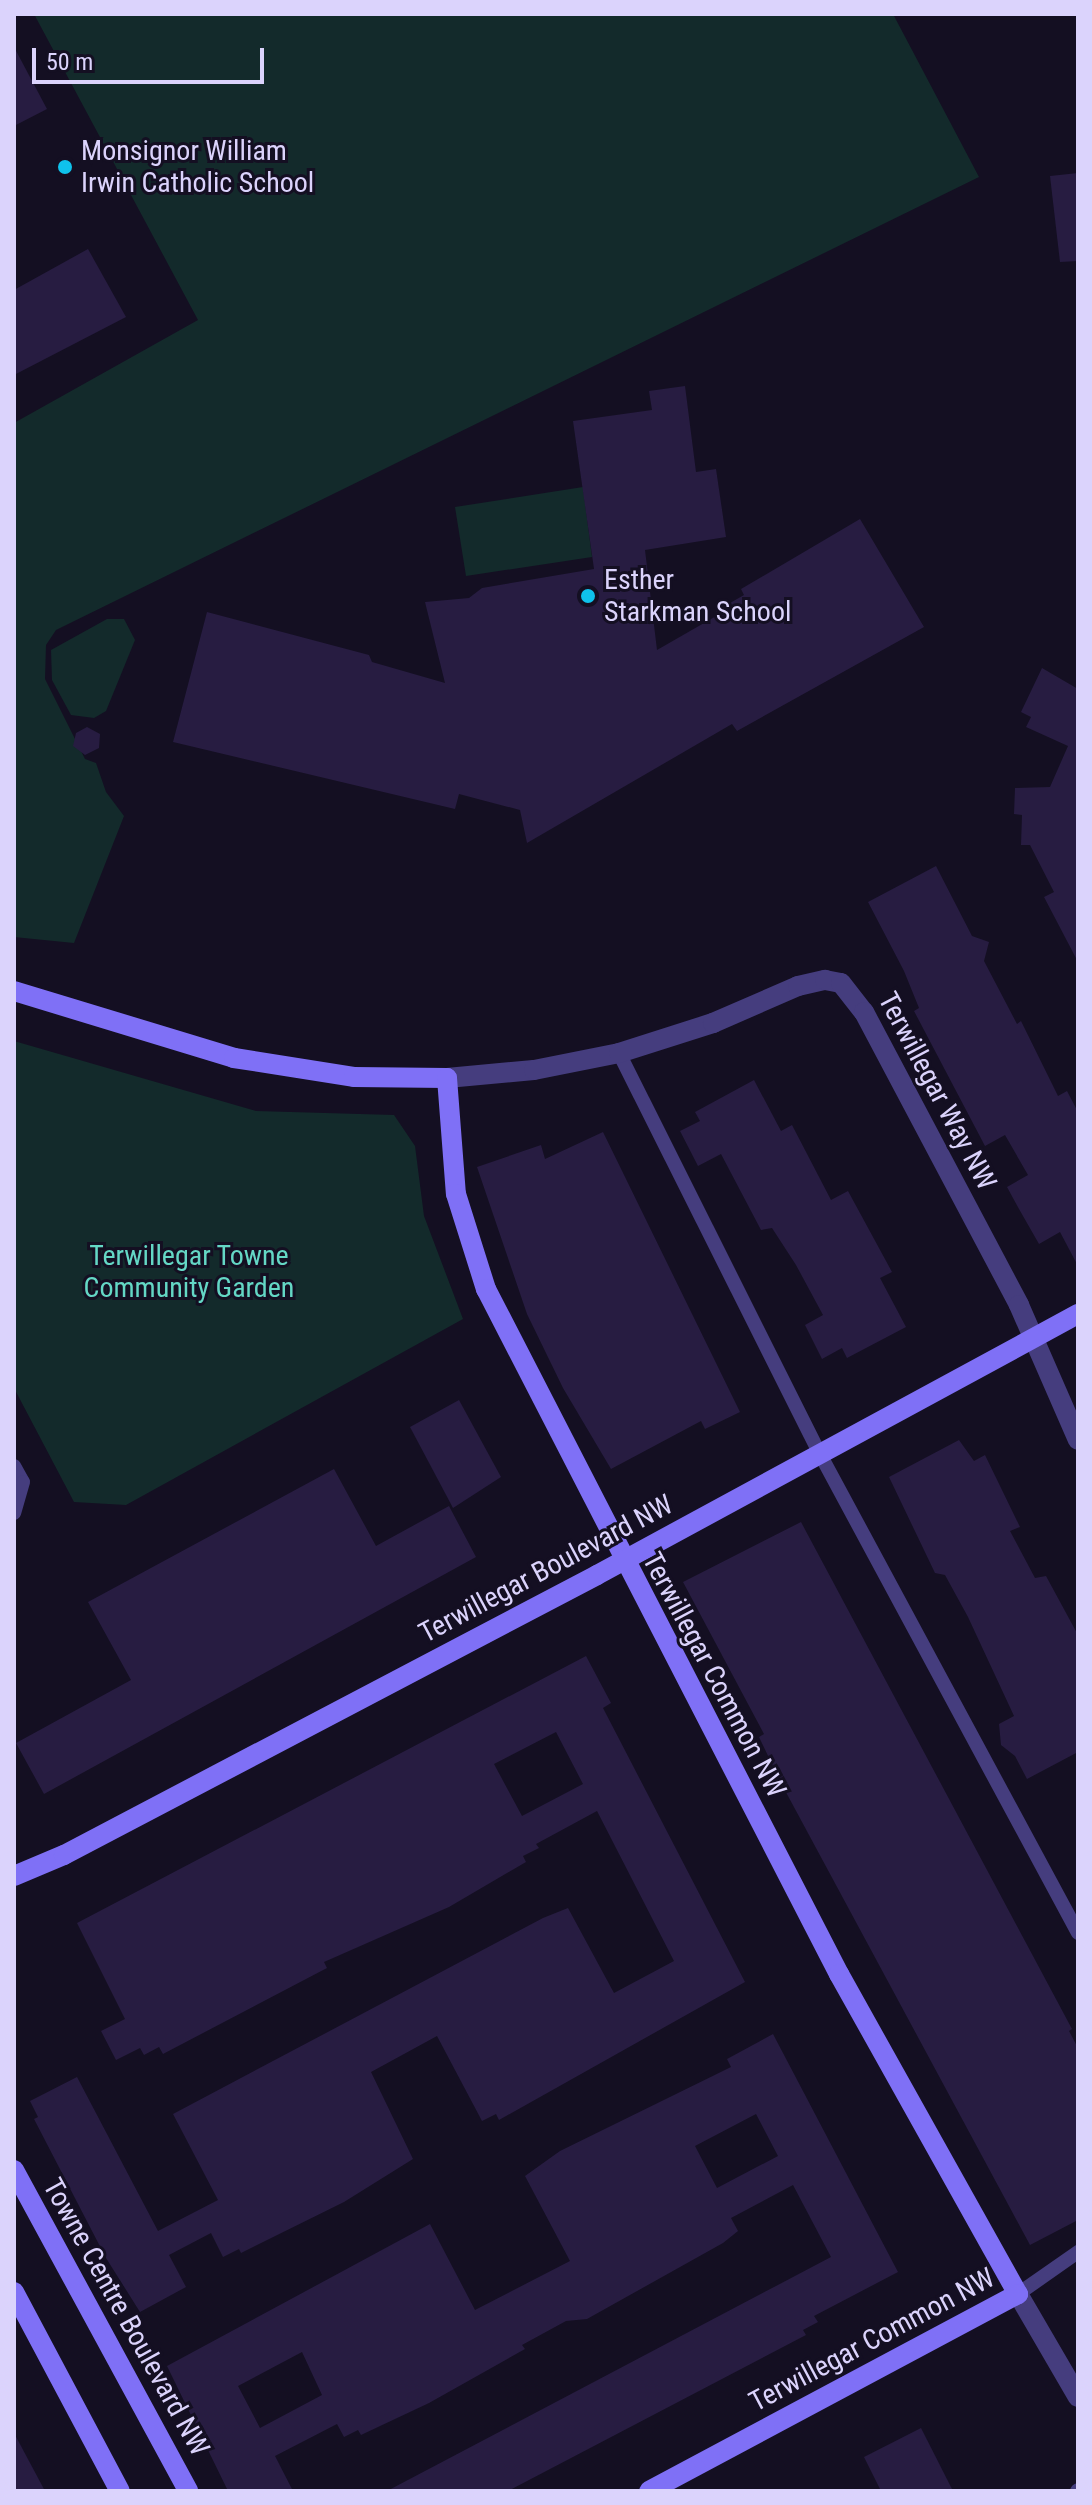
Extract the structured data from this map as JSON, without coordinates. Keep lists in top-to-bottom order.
{
  "streets": {
    "street": [
      "Terwillegar Way NW",
      "Terwillegar Boulevard NW",
      "Terwillegar Common NW",
      "Towne Centre Boulevard NW"
    ]
  },
  "crossings": [
    ["Terwillegar Way NW", "Terwillegar Boulevard NW"],
    ["Terwillegar Way NW", "Terwillegar Common NW"],
    ["Terwillegar Boulevard NW", "Terwillegar Common NW"]
  ],
  "parks": ["Terwillegar Towne Community Garden"],
  "places": ["Monsignor William Irwin Catholic School", "Esther Starkman School"],
  "scale_bar": "50 m"
}
